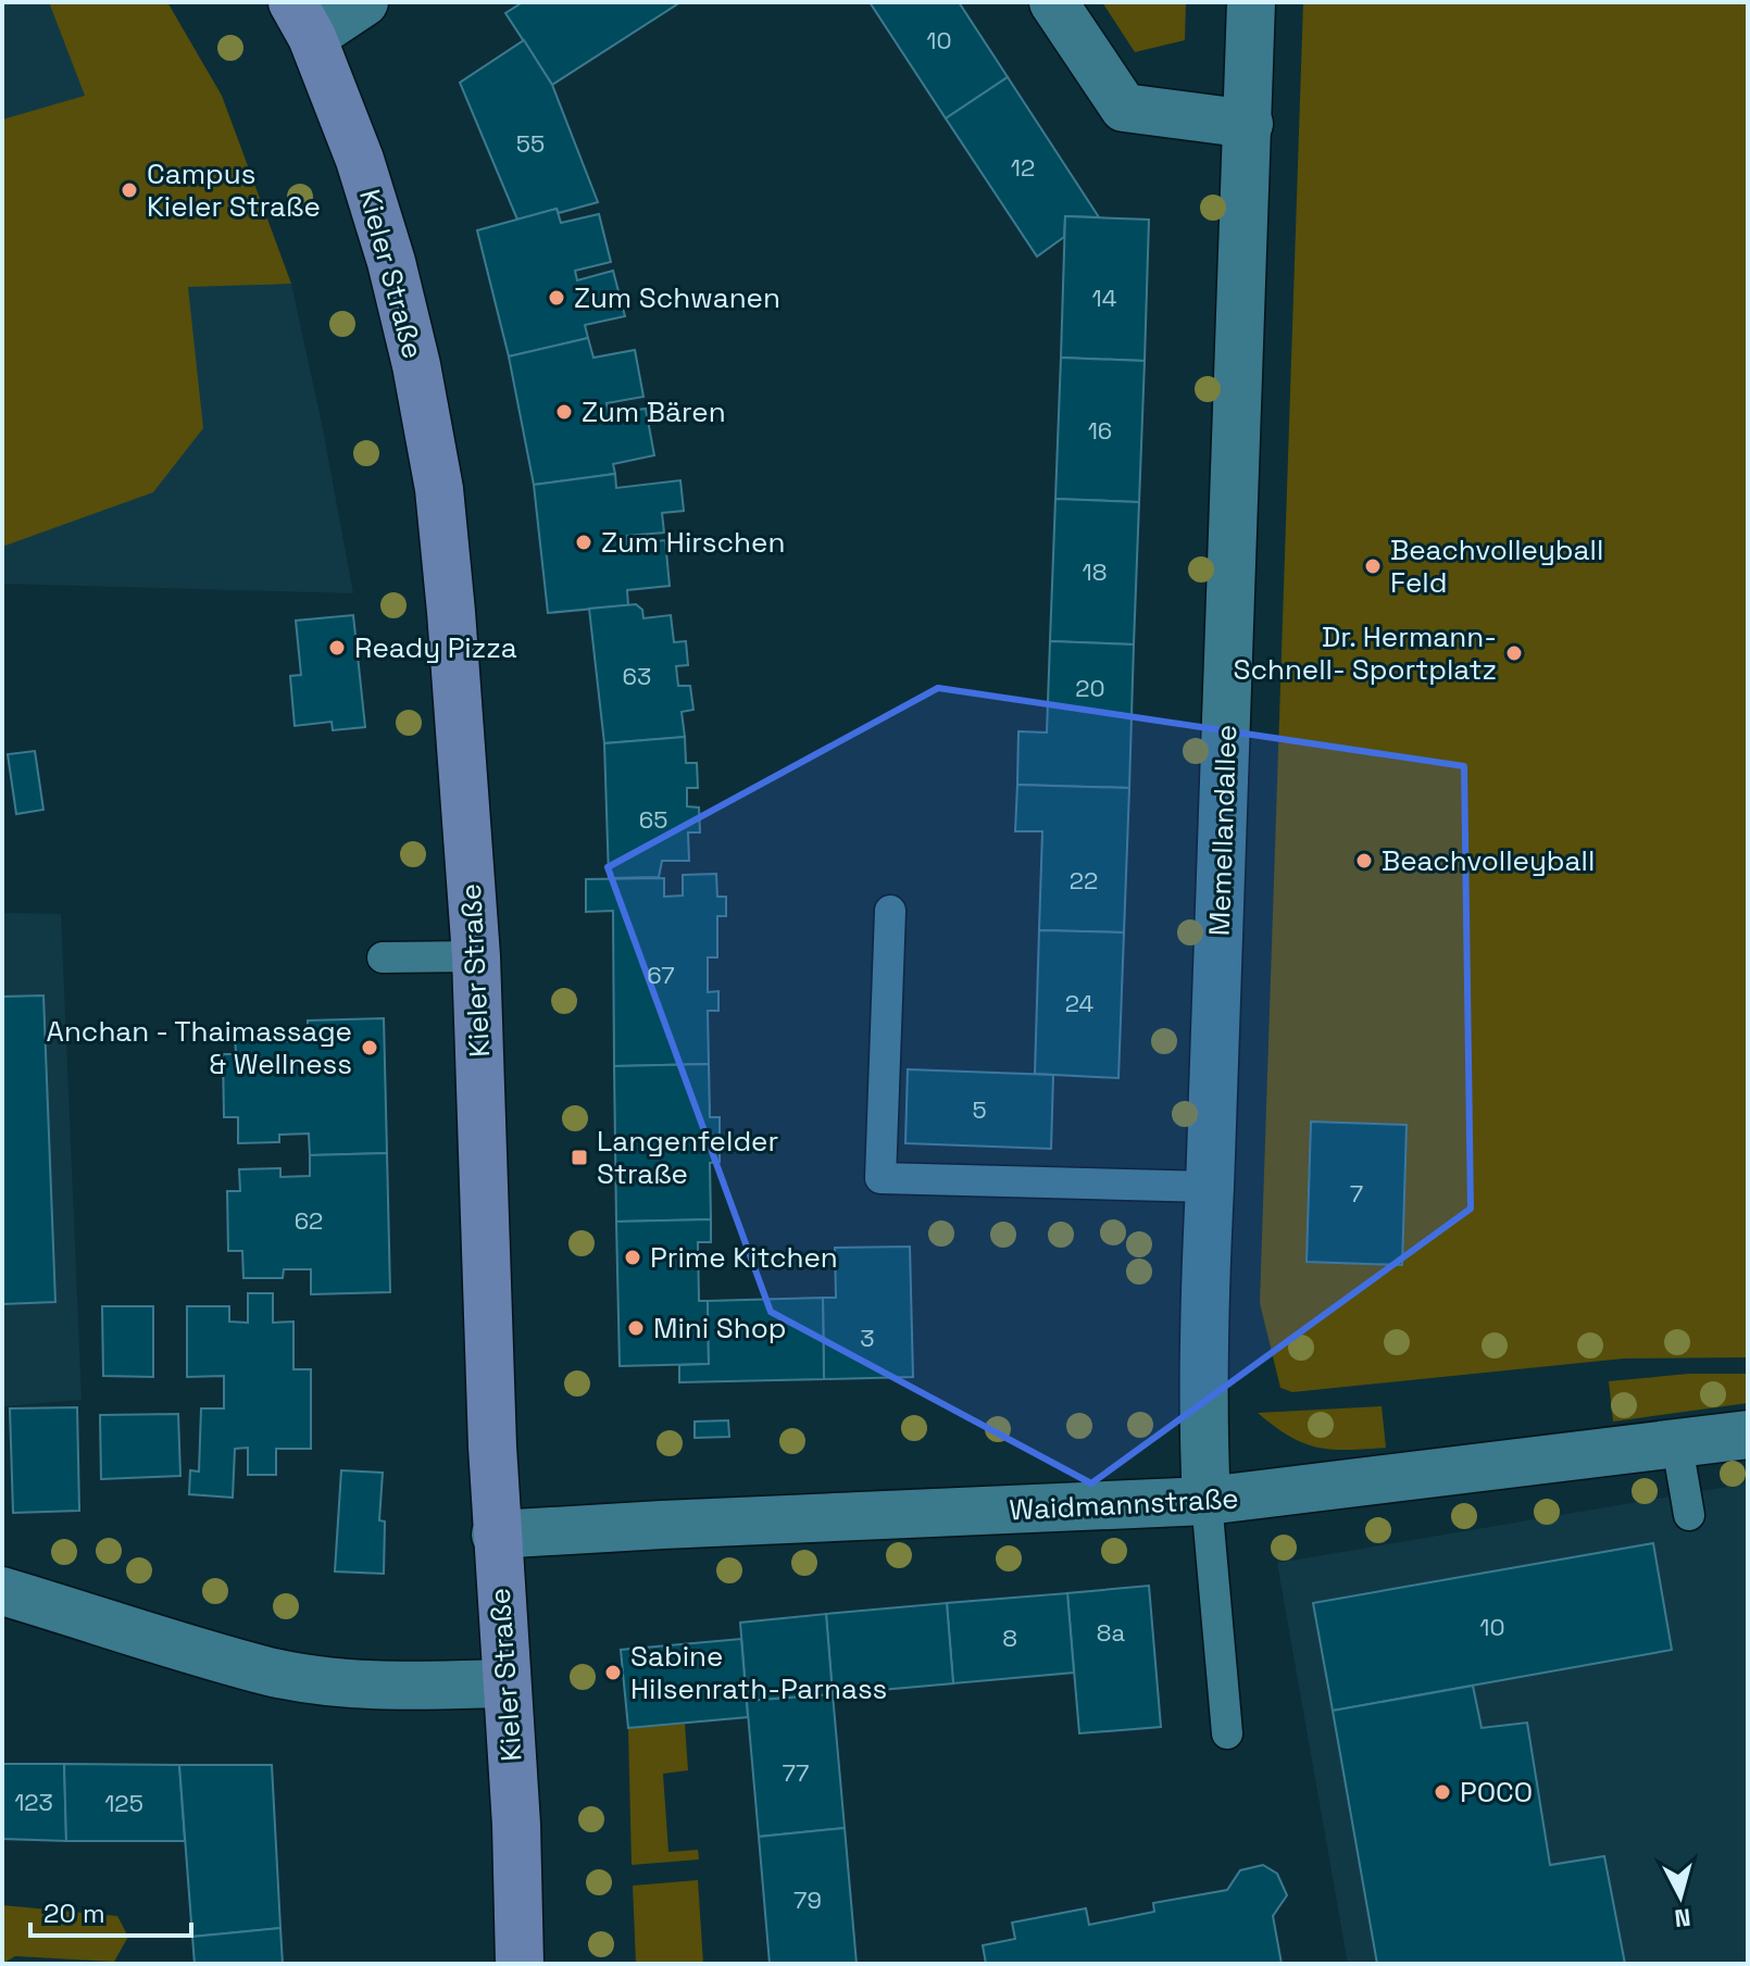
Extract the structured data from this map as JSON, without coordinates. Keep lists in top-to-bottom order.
{
  "streets": {
    "main road": ["Kieler Straße"],
    "street": ["Memellandallee", "Waidmannstraße"]
  },
  "crossings": [
    ["Kieler Straße", "Waidmannstraße"],
    ["Memellandallee", "Waidmannstraße"]
  ],
  "places": {
    "other": [
      "Campus Kieler Straße",
      "Zum Schwanen",
      "Zum Bären",
      "Zum Hirschen",
      "Beachvolleyball Feld",
      "Ready Pizza",
      "Dr. Hermann- Schnell- Sportplatz",
      "Beachvolleyball",
      "Anchan - Thaimassage & Wellness",
      "Prime Kitchen",
      "Mini Shop",
      "Sabine Hilsenrath-Parnass",
      "POCO"
    ],
    "transit": ["Langenfelder Straße"]
  },
  "house_numbers": [
    "10",
    "55",
    "12",
    "14",
    "16",
    "18",
    "63",
    "20",
    "65",
    "22",
    "67",
    "24",
    "5",
    "7",
    "62",
    "3",
    "10",
    "8a",
    "8",
    "77",
    "123",
    "125",
    "79"
  ],
  "scale_bar": "20 m",
  "north": "bottom"
}
